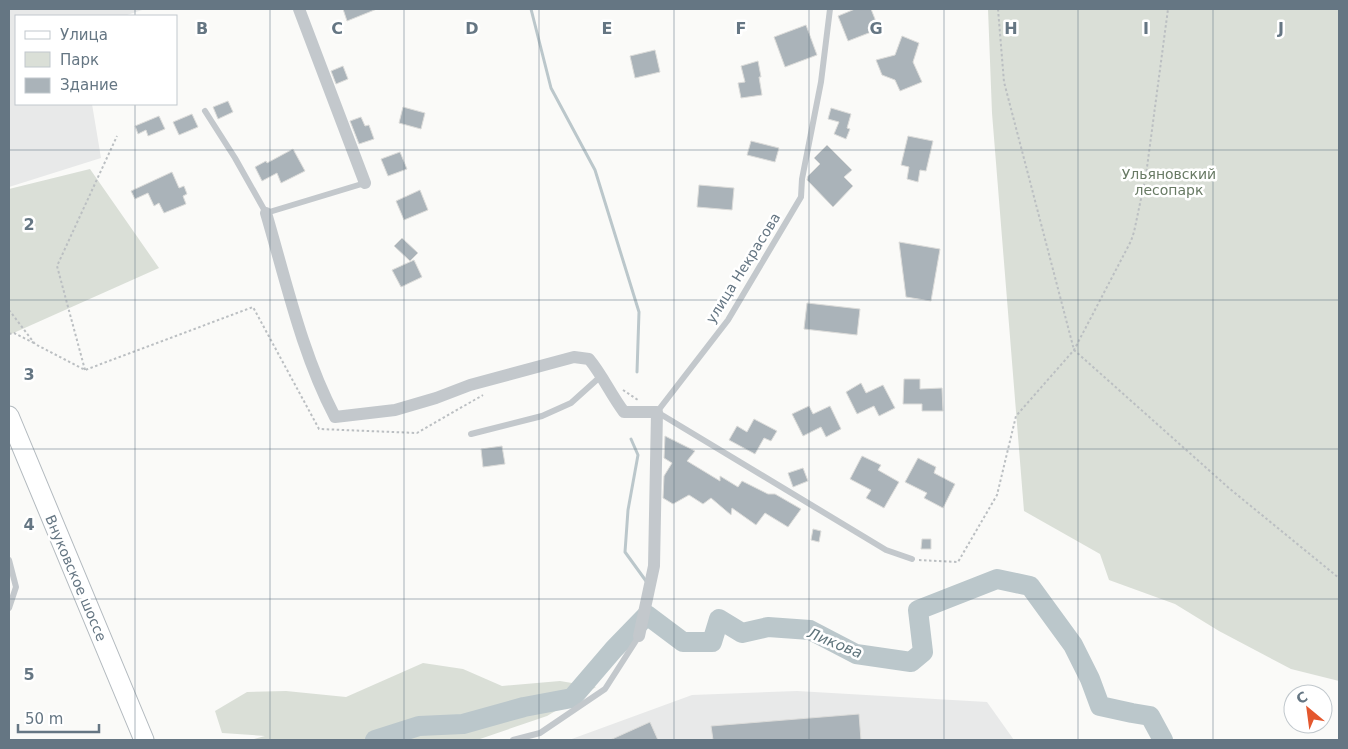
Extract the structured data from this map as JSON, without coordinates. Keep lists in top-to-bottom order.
{
  "streets": {
    "main road": ["Внуковское шоссе"],
    "lane": ["улица Некрасова"]
  },
  "water": ["Ликова"],
  "parks": ["Ульяновский лесопарк"],
  "legend": ["Улица", "Парк", "Здание"],
  "scale_bar": "50 m",
  "north": "top left",
  "grid": {
    "columns": [
      "B",
      "C",
      "D",
      "E",
      "F",
      "G",
      "H",
      "I",
      "J"
    ],
    "rows": [
      "2",
      "3",
      "4",
      "5"
    ]
  }
}
